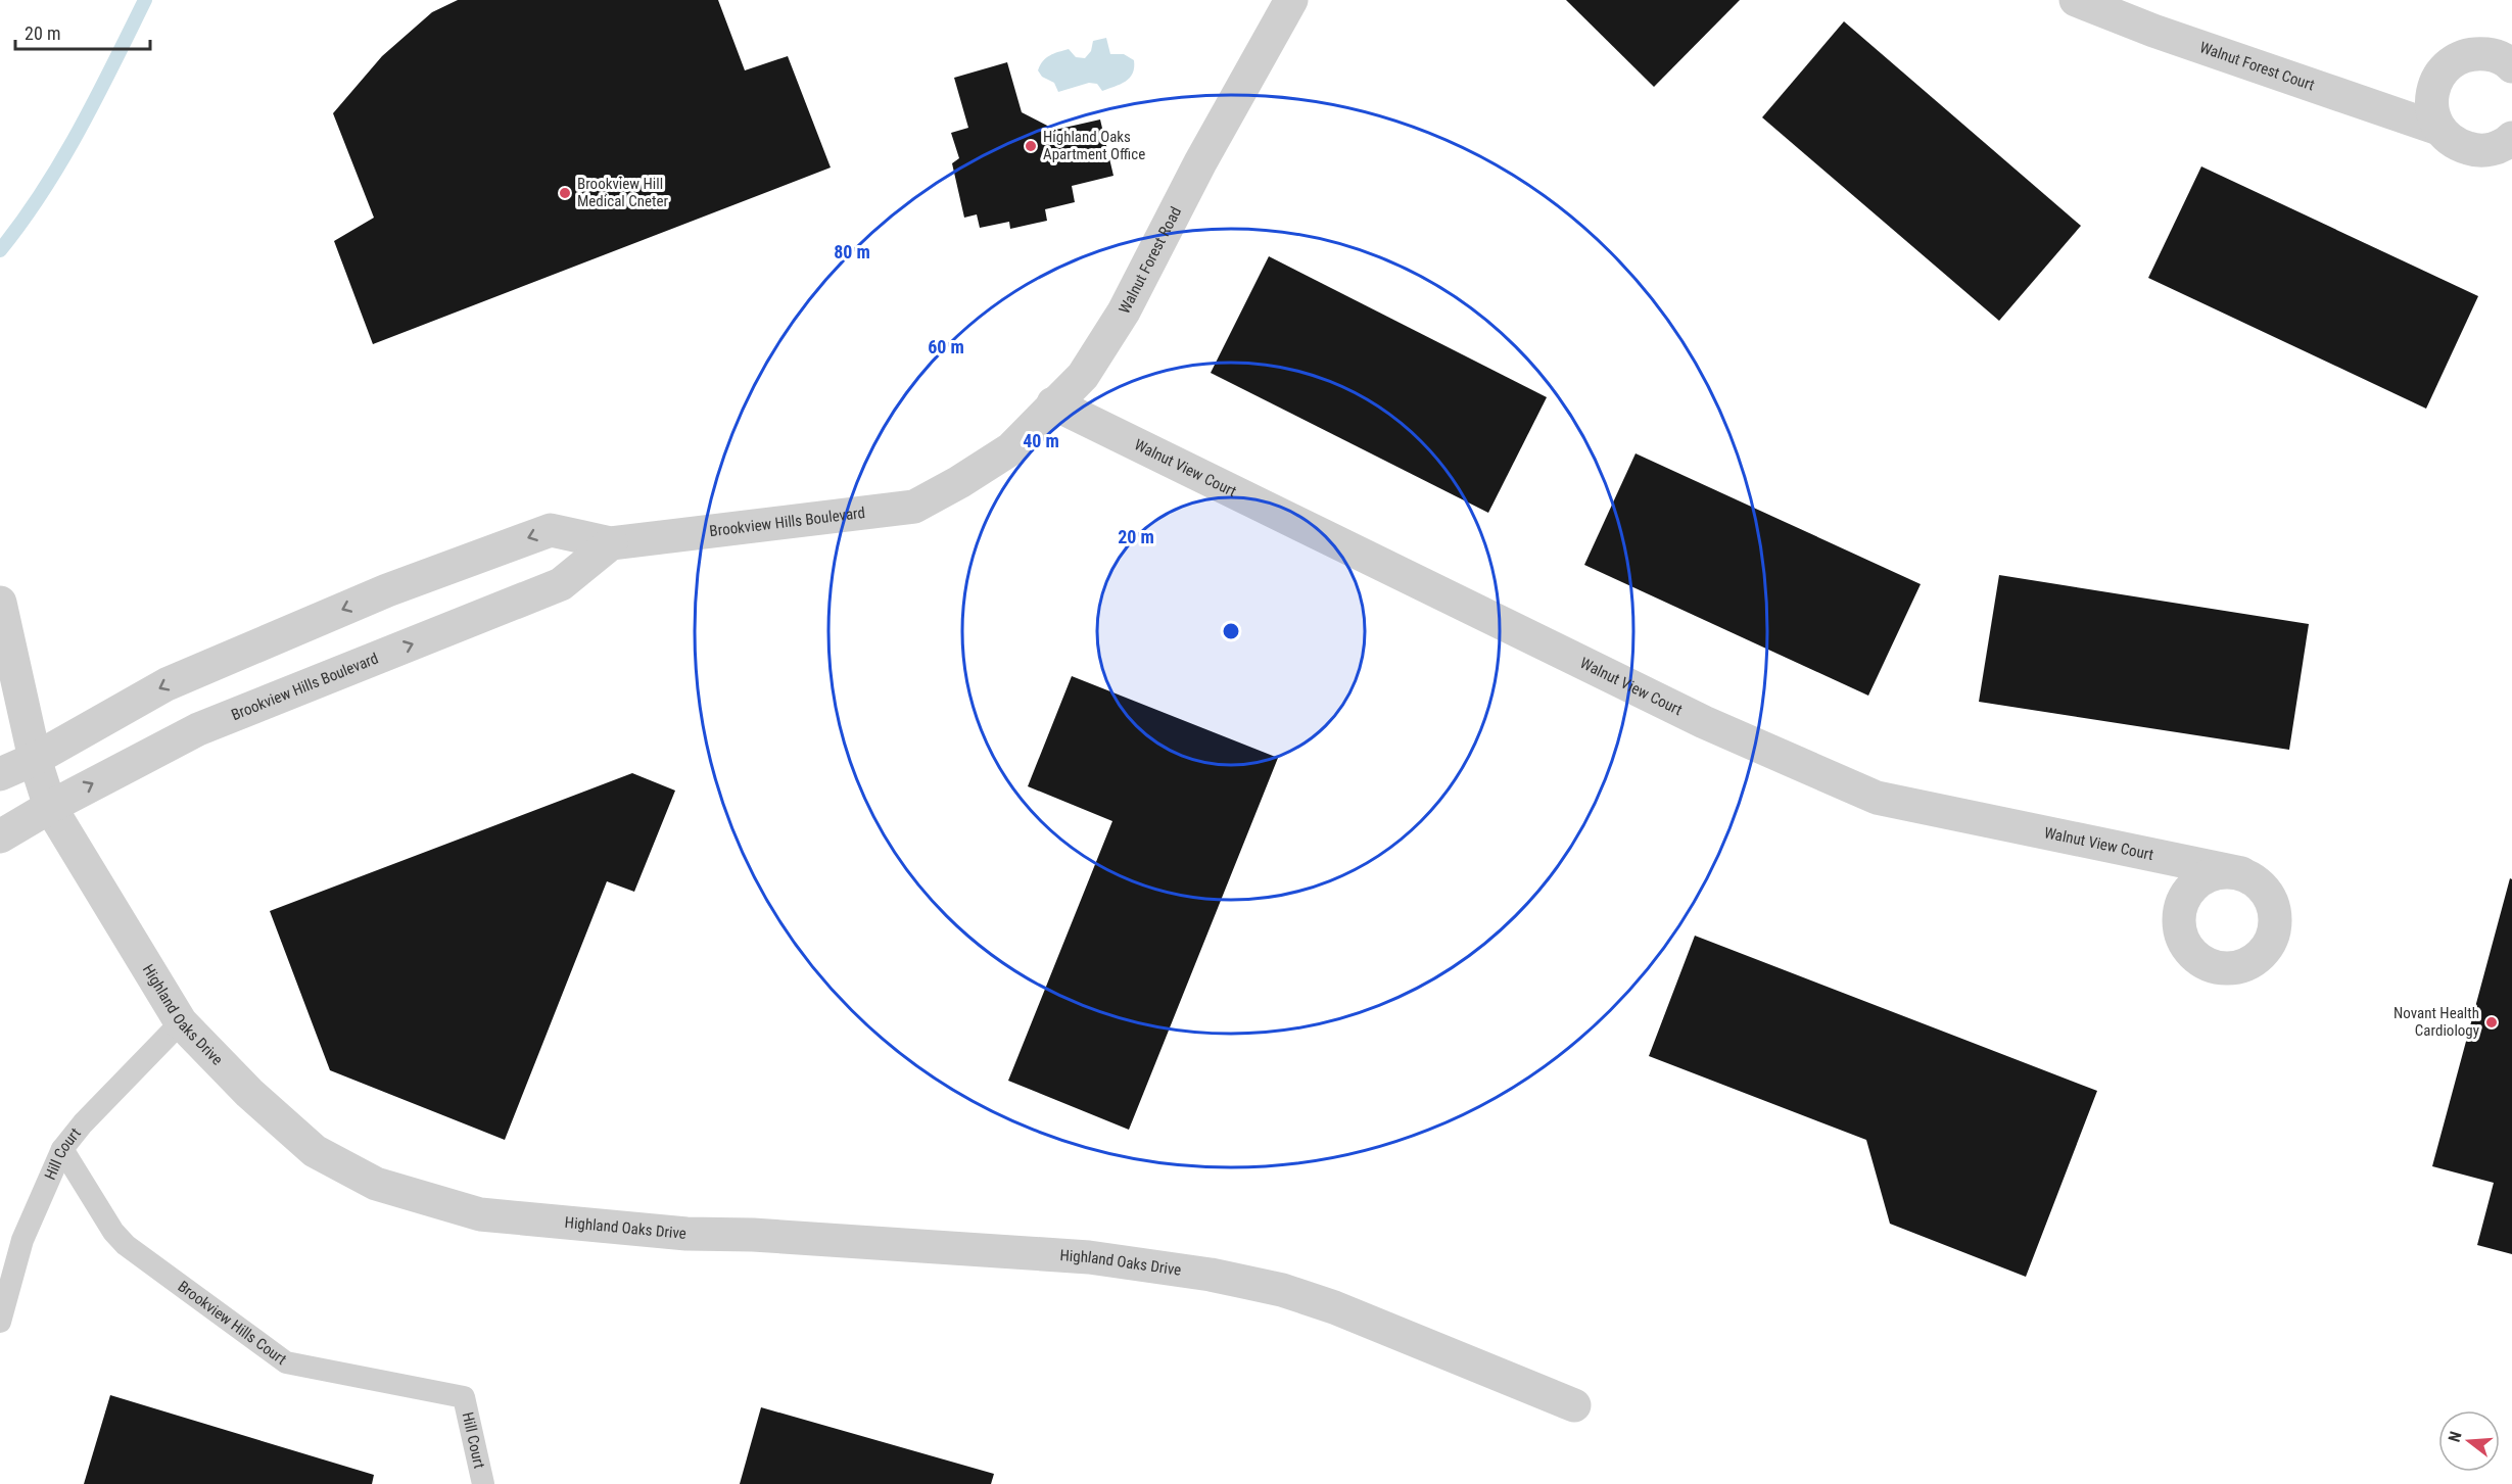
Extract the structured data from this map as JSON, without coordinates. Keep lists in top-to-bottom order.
{
  "streets": {
    "street": [
      "Walnut Forest Court",
      "Walnut Forest Road",
      "Walnut View Court",
      "Brookview Hills Boulevard",
      "Highland Oaks Drive"
    ],
    "lane": ["Hill Court", "Brookview Hills Court"]
  },
  "crossings": [
    ["Walnut Forest Road", "Walnut View Court"],
    ["Walnut Forest Road", "Brookview Hills Boulevard"],
    ["Brookview Hills Boulevard", "Highland Oaks Drive"],
    ["Highland Oaks Drive", "Hill Court"],
    ["Hill Court", "Brookview Hills Court"]
  ],
  "places": ["Highland Oaks Apartment Office", "Brookview Hill Medical Cneter", "Novant Health Cardiology"],
  "scale_bar": "20 m",
  "north": "left",
  "rings": [
    "80 m",
    "60 m",
    "40 m",
    "20 m"
  ]
}
